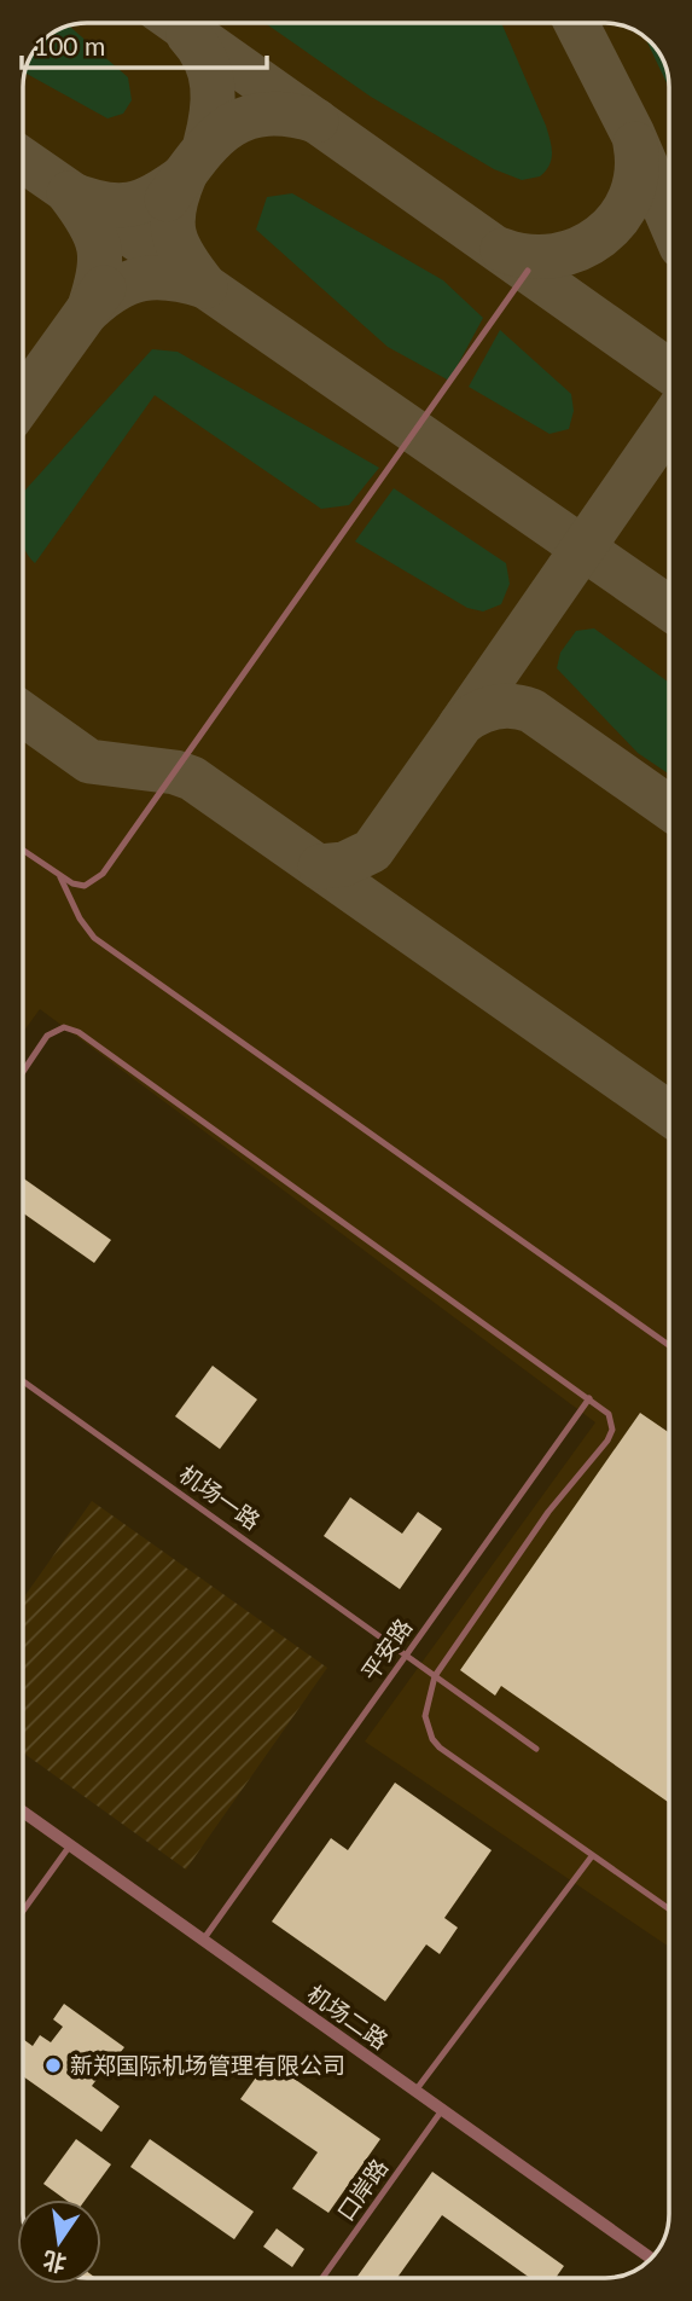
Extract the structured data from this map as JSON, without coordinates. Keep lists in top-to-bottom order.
{
  "streets": {
    "street": ["机场二路"],
    "lane": ["机场一路", "平安路", "口岸路"]
  },
  "crossings": [
    ["机场一路", "平安路"],
    ["平安路", "机场二路"],
    ["机场二路", "口岸路"]
  ],
  "places": ["新郑国际机场管理有限公司"],
  "scale_bar": "100 m",
  "north": "bottom"
}
